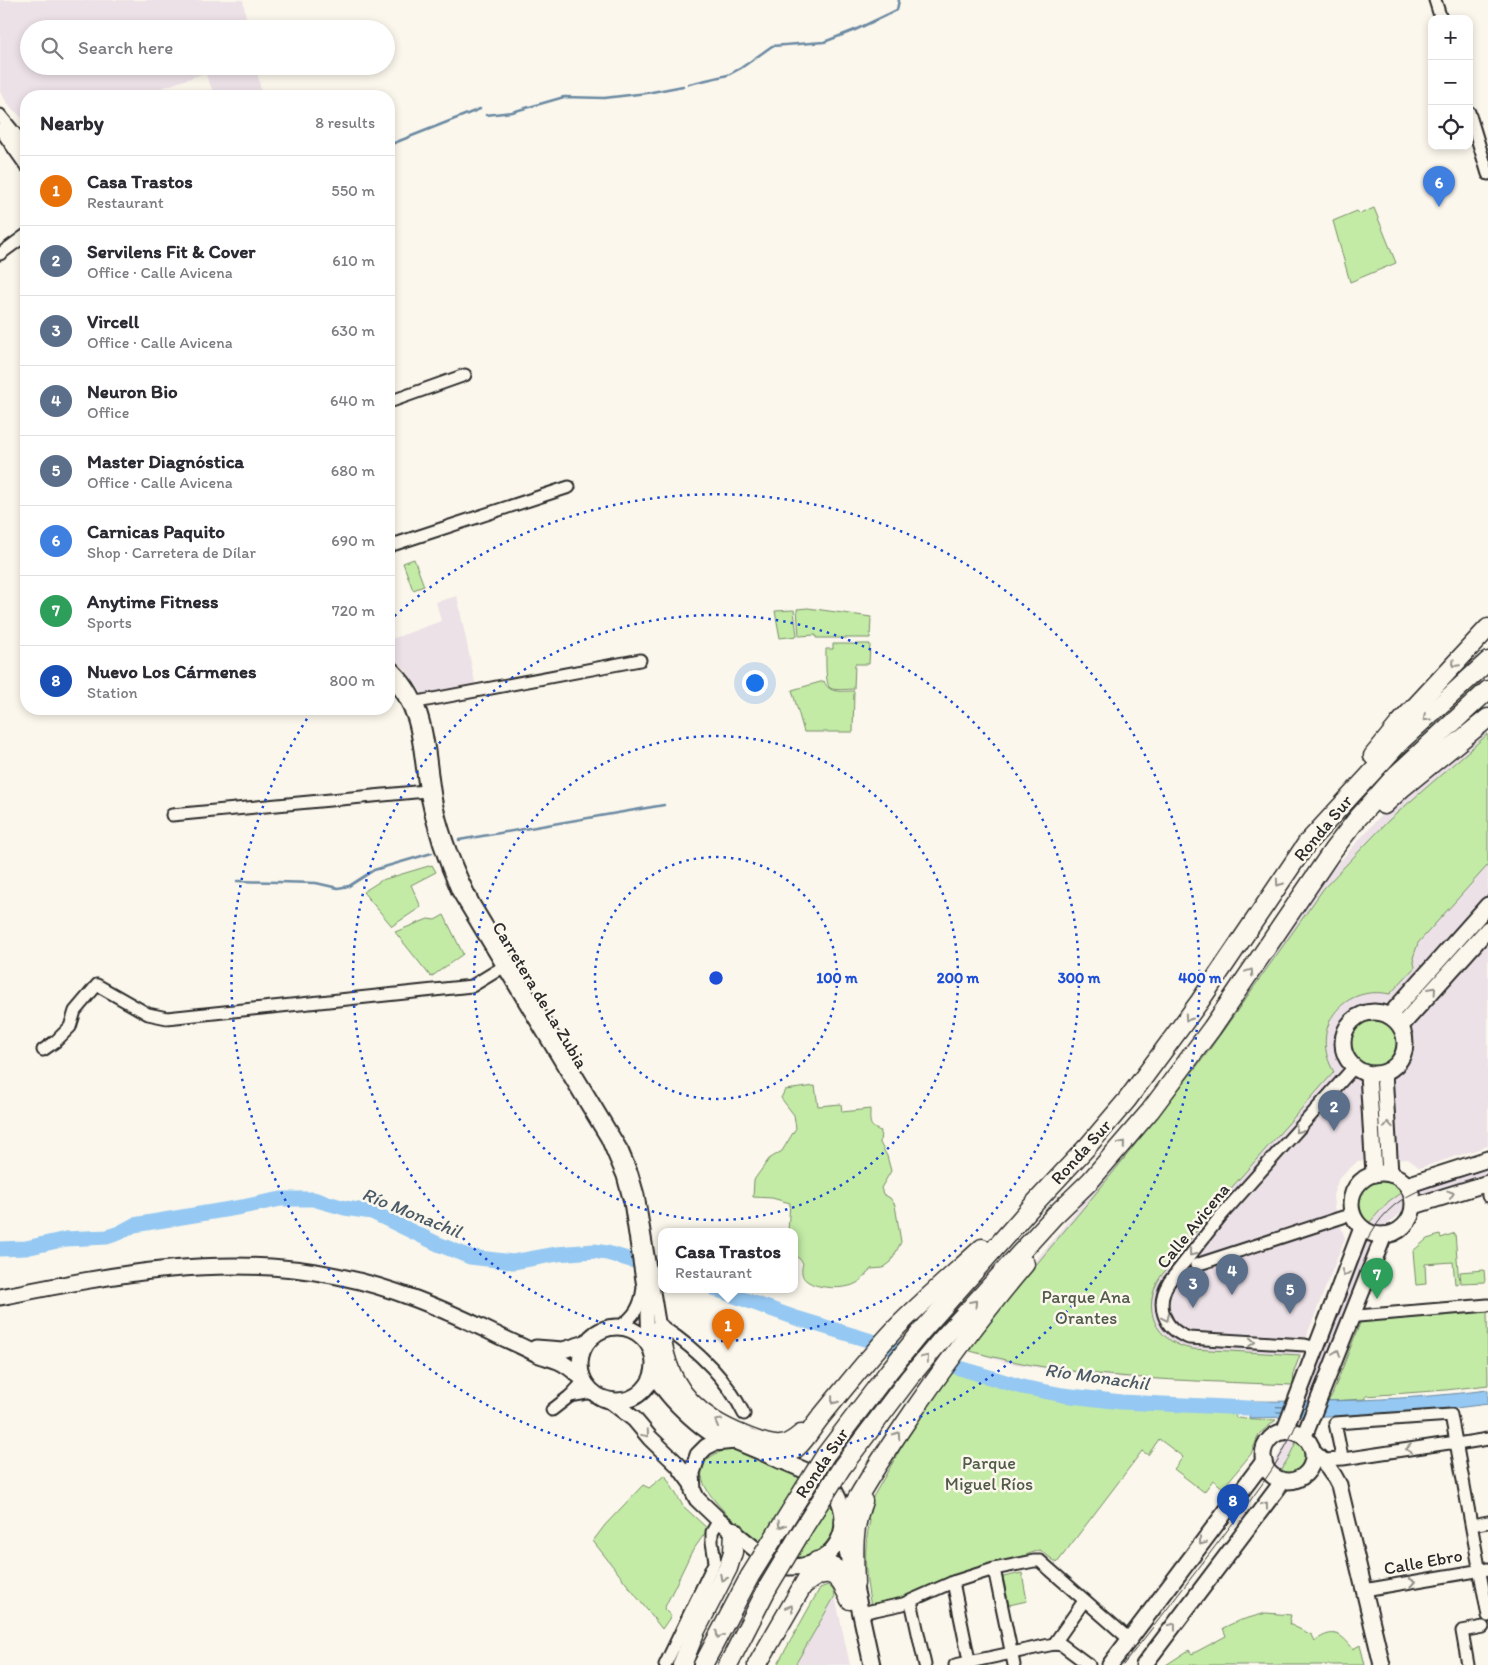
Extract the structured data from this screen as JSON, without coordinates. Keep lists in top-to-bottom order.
{
  "streets": {
    "highway": ["Ronda Sur"],
    "street": ["Carretera de La Zubia", "Calle Avicena", "Calle Ebro"]
  },
  "one_way": ["Calle Ebro"],
  "water": ["Río Monachil"],
  "parks": ["Parque Ana Orantes", "Parque Miguel Ríos"],
  "page": {
    "map_buttons": ["+", "−"],
    "search": "Search here",
    "heading": ["Nearby", "8 results"],
    "list": [
      {
        "mark": "1",
        "name": "Casa Trastos",
        "note": "Restaurant",
        "value": "550 m"
      },
      {
        "mark": "2",
        "name": "Servilens Fit & Cover",
        "note": "Office · Calle Avicena",
        "value": "610 m"
      },
      {
        "mark": "3",
        "name": "Vircell",
        "note": "Office · Calle Avicena",
        "value": "630 m"
      },
      {
        "mark": "4",
        "name": "Neuron Bio",
        "note": "Office",
        "value": "640 m"
      },
      {
        "mark": "5",
        "name": "Master Diagnóstica",
        "note": "Office · Calle Avicena",
        "value": "680 m"
      },
      {
        "mark": "6",
        "name": "Carnicas Paquito",
        "note": "Shop · Carretera de Dílar",
        "value": "690 m"
      },
      {
        "mark": "7",
        "name": "Anytime Fitness",
        "note": "Sports",
        "value": "720 m"
      },
      {
        "mark": "8",
        "name": "Nuevo Los Cármenes",
        "note": "Station",
        "value": "800 m"
      }
    ],
    "pins": [
      "6",
      "2",
      "4",
      "7",
      "3",
      "5",
      "1",
      "8"
    ],
    "popup": ["Casa Trastos", "Restaurant"]
  },
  "rings": [
    "100 m",
    "200 m",
    "300 m",
    "400 m"
  ]
}
